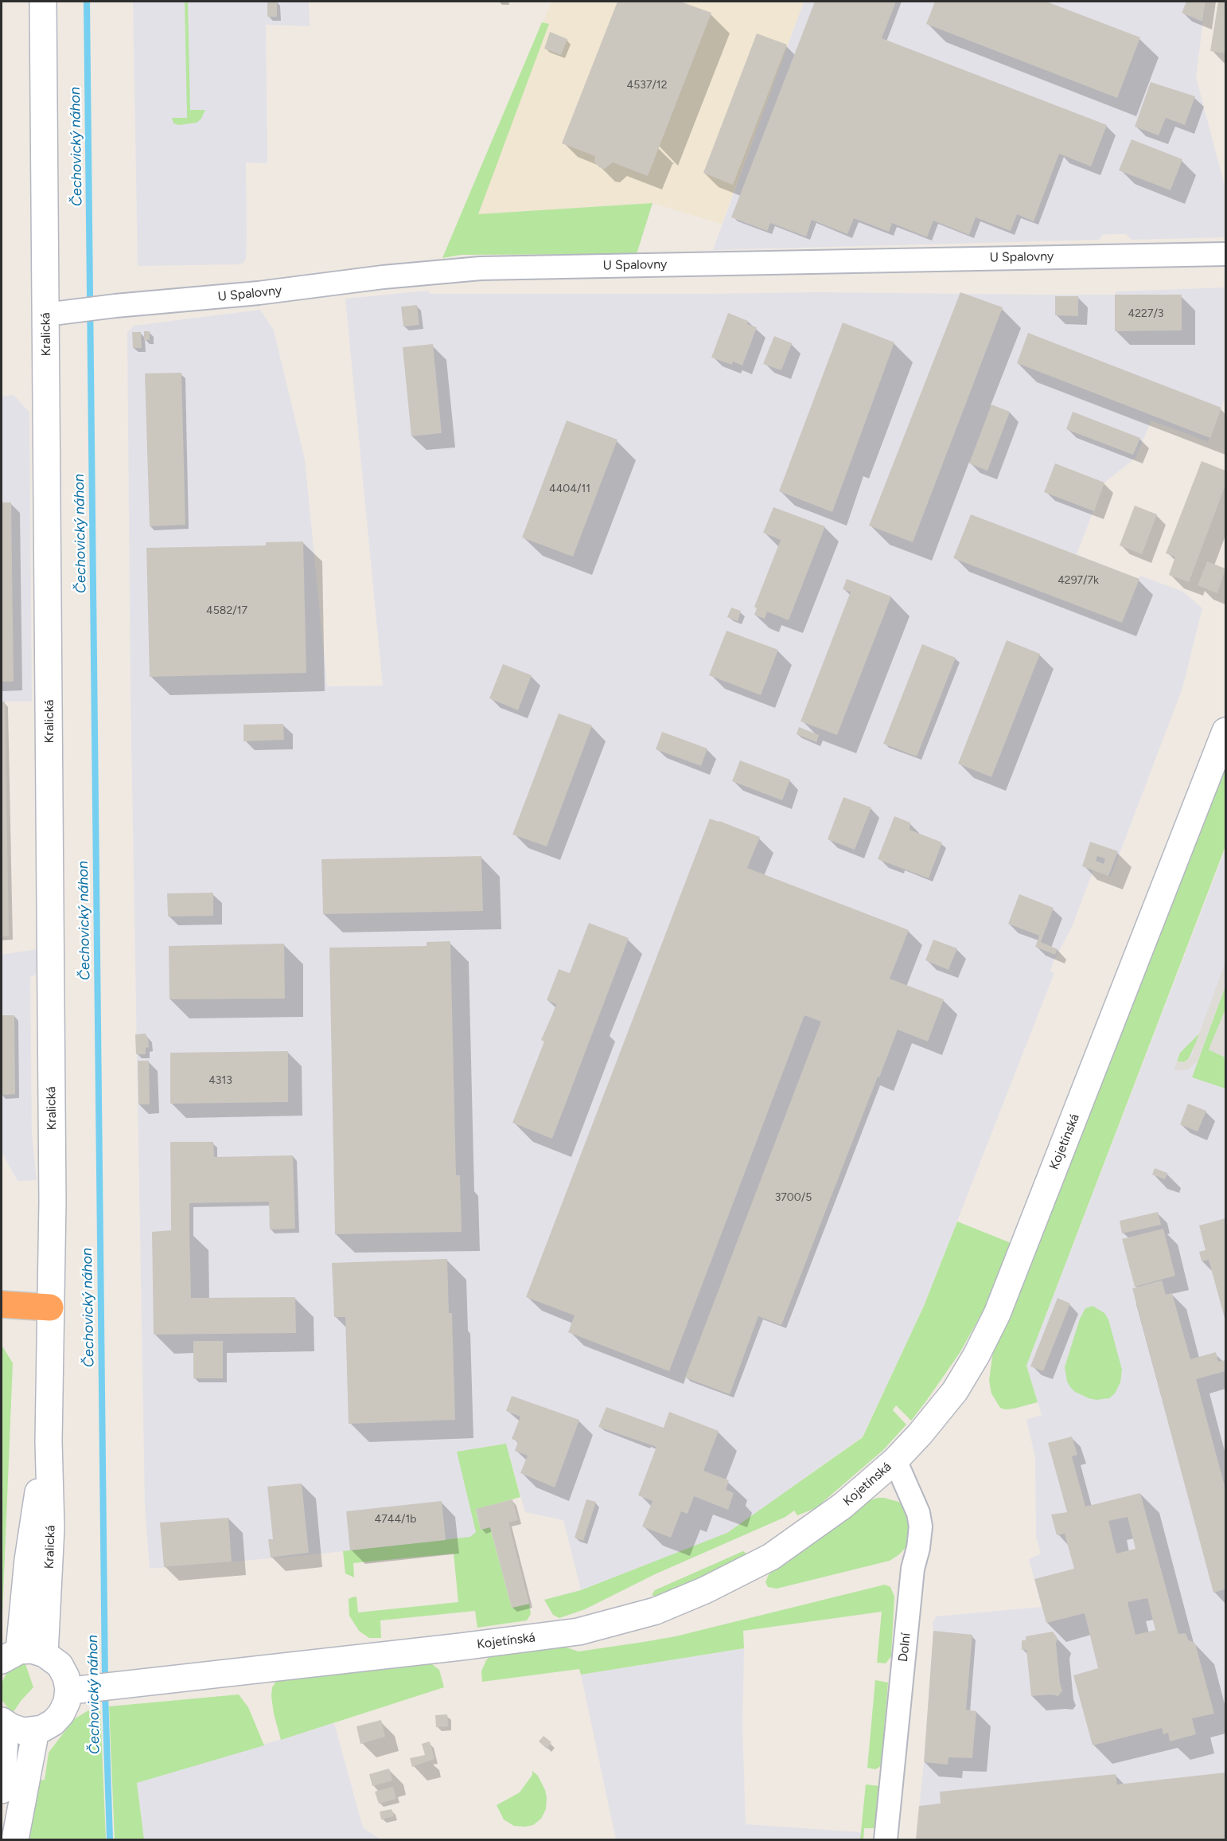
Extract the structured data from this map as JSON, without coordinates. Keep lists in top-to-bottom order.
{
  "streets": {
    "main road": ["Kralická", "Kojetínská"],
    "street": ["U Spalovny", "Dolní"]
  },
  "crossings": [
    ["U Spalovny", "Kralická"],
    ["Kojetínská", "Dolní"]
  ],
  "water": ["Čechovický náhon"],
  "house_numbers": [
    "4537/12",
    "4227/3",
    "4404/11",
    "4297/7k",
    "4582/17",
    "4313",
    "3700/5",
    "4744/1b"
  ]
}
